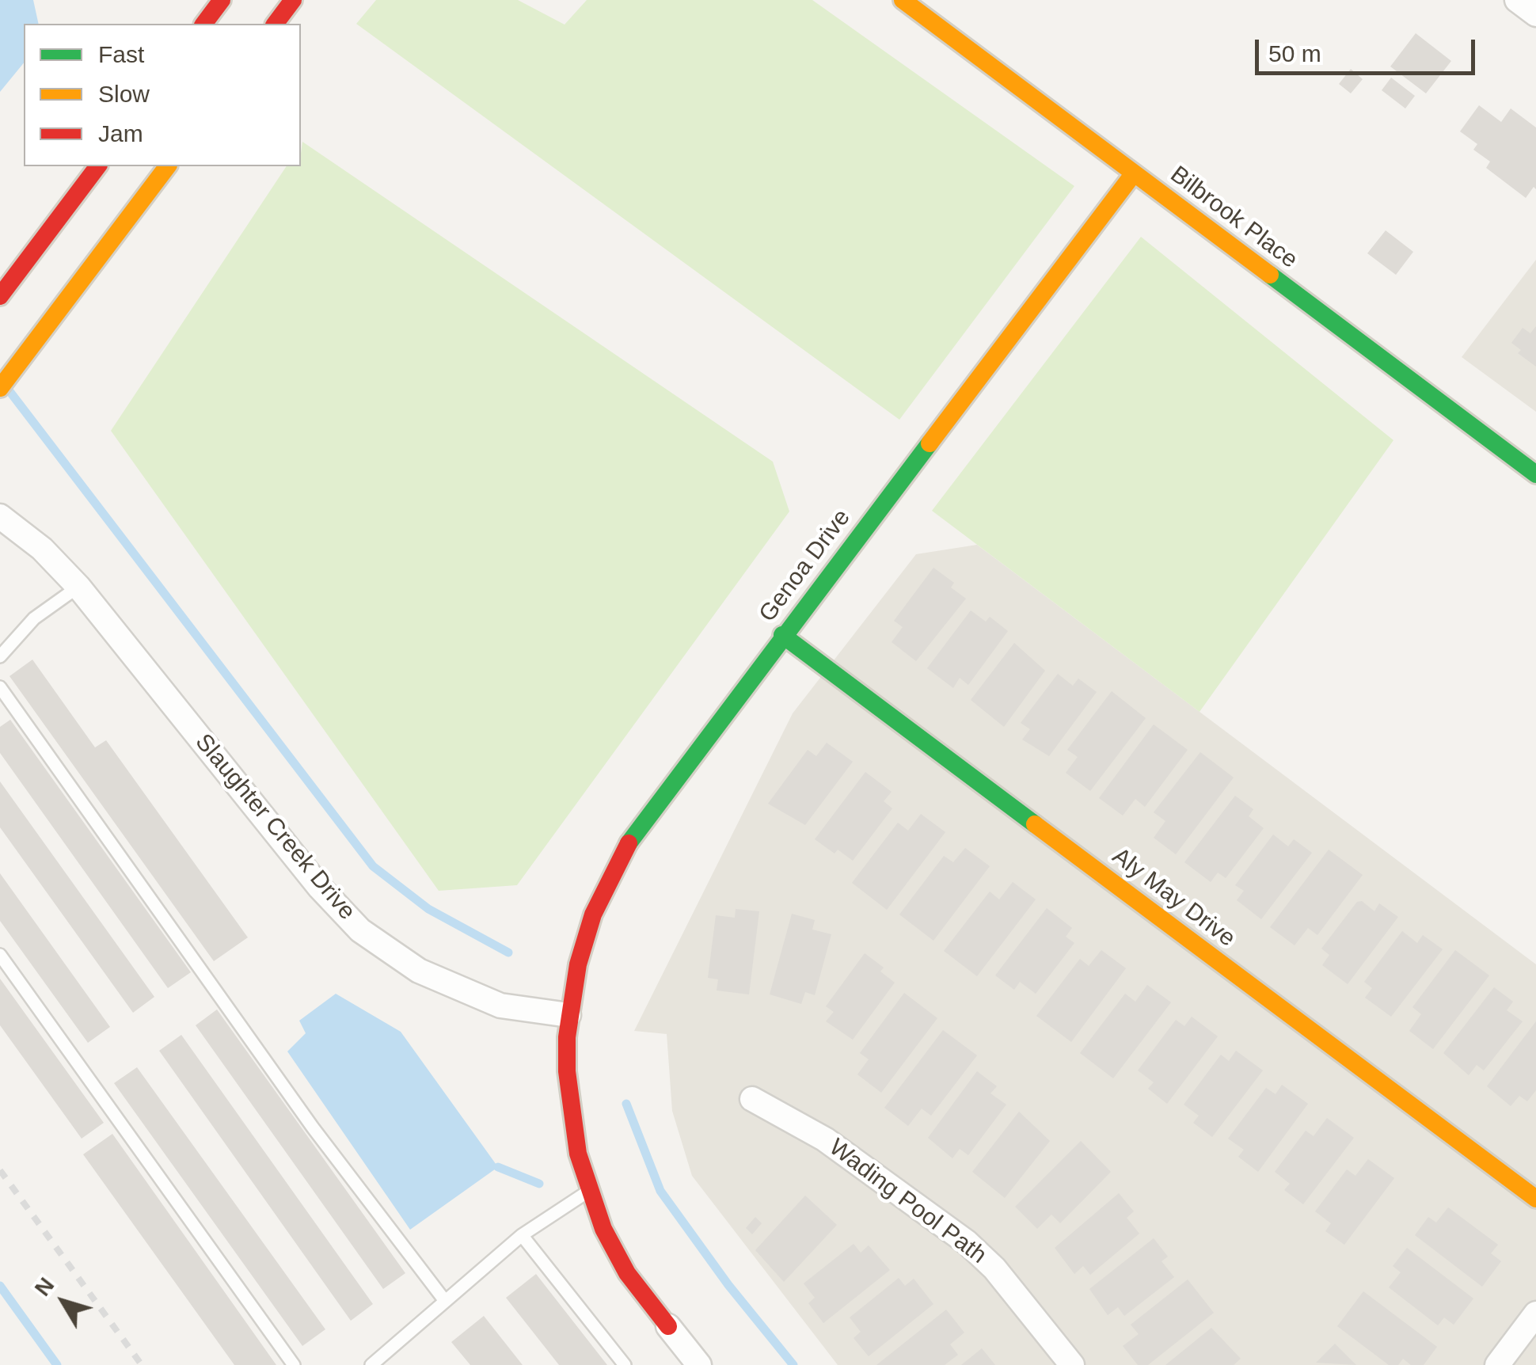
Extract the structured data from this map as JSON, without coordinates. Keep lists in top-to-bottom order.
{
  "streets": {
    "street": [
      "Bilbrook Place",
      "Genoa Drive",
      "Slaughter Creek Drive",
      "Aly May Drive",
      "Wading Pool Path"
    ]
  },
  "crossings": [
    ["Bilbrook Place", "Genoa Drive"],
    ["Genoa Drive", "Slaughter Creek Drive"],
    ["Genoa Drive", "Aly May Drive"]
  ],
  "legend": ["Fast", "Slow", "Jam"],
  "scale_bar": "50 m",
  "north": "top left"
}
